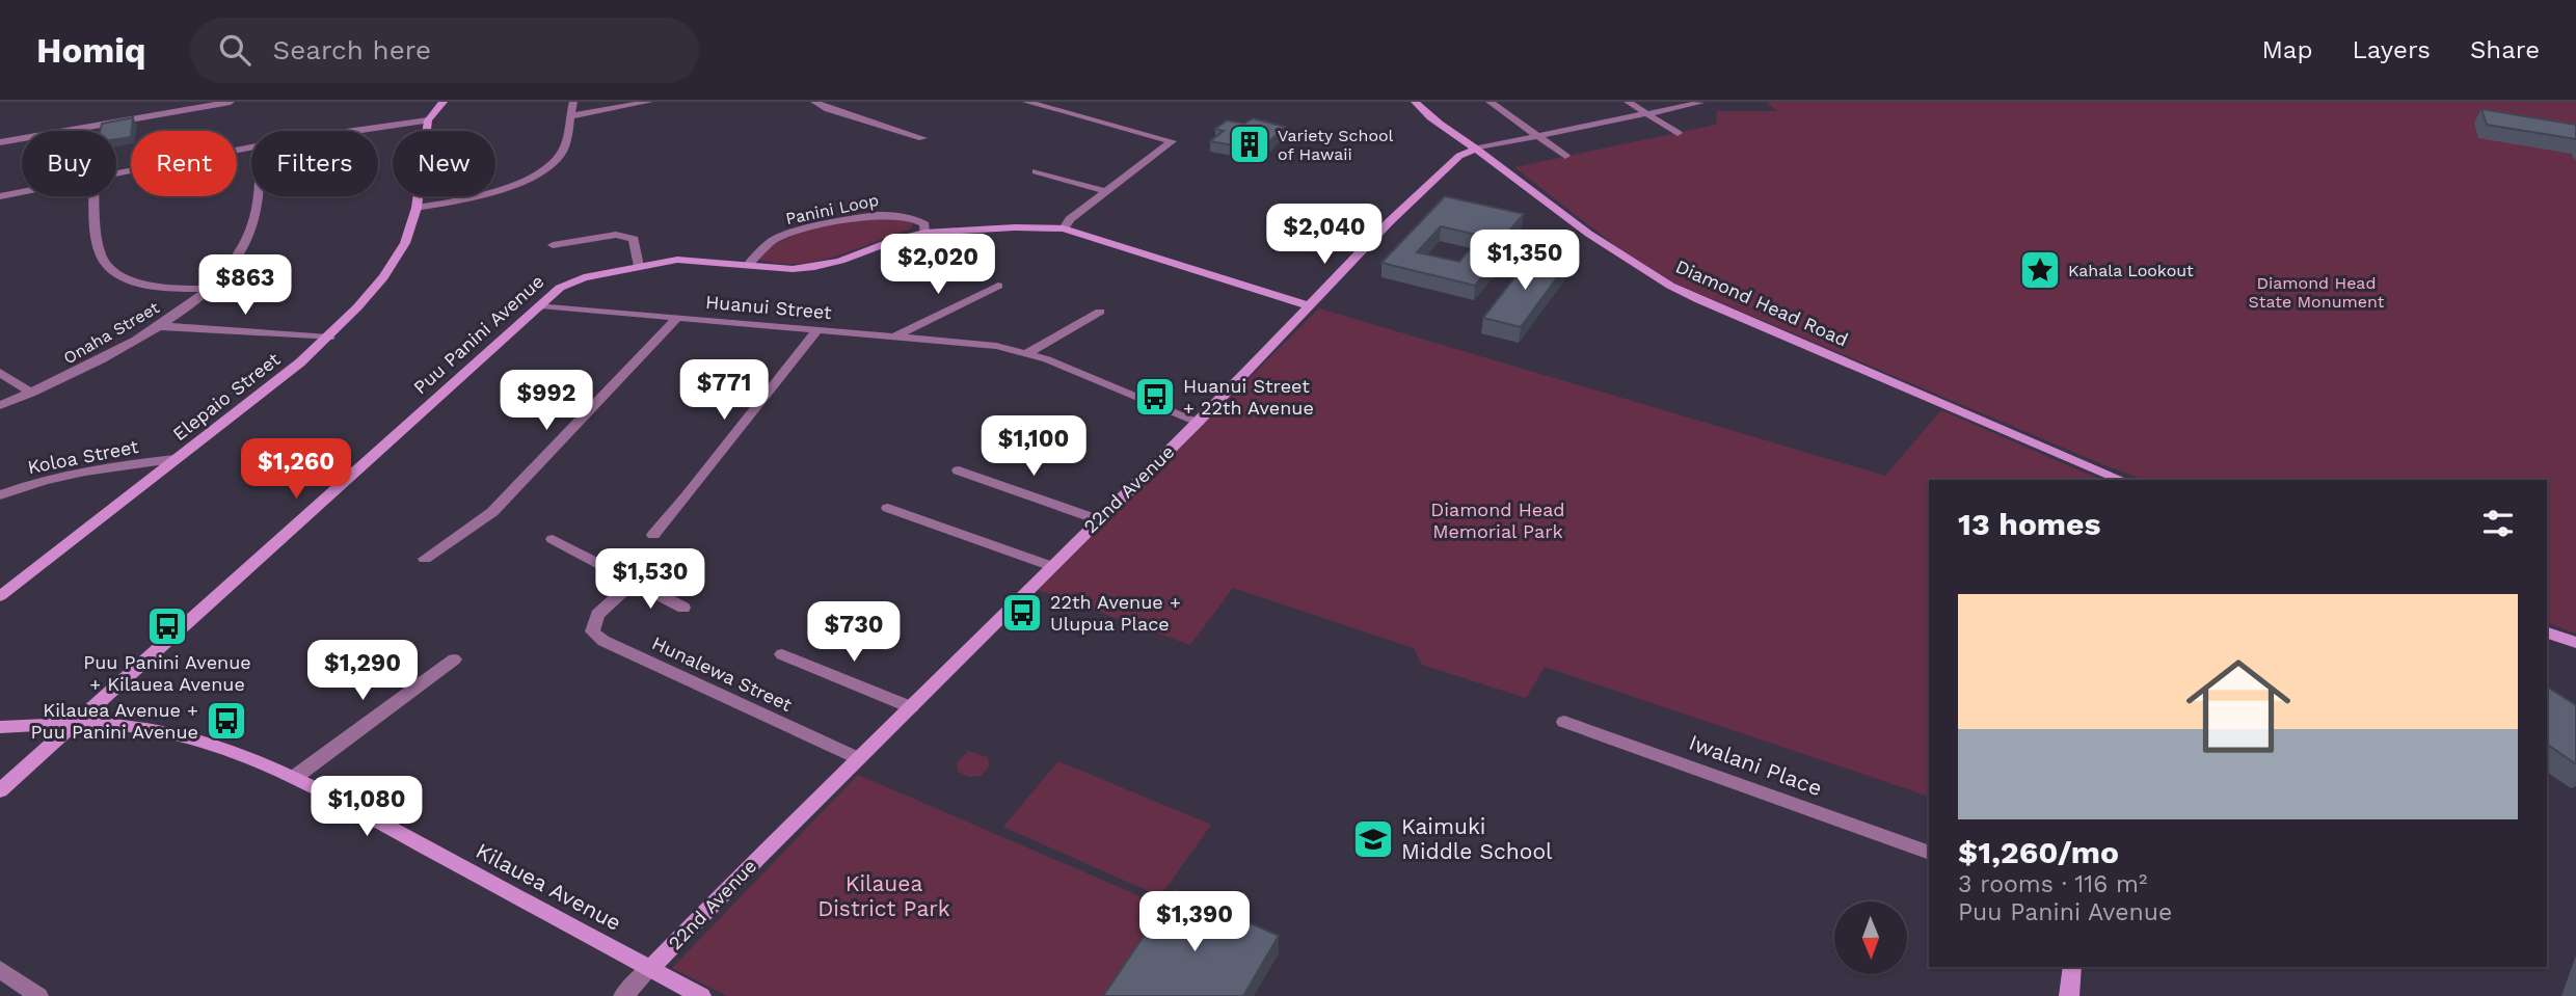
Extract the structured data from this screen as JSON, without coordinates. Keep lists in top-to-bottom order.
{
  "streets": {
    "street": [
      "Panini Loop",
      "Diamond Head Road",
      "Huanui Street",
      "Onaha Street",
      "Puu Panini Avenue",
      "Elepaio Street",
      "Koloa Street",
      "22nd Avenue",
      "Hunalewa Street",
      "Iwalani Place",
      "Kilauea Avenue"
    ]
  },
  "crossings": [
    ["Panini Loop", "Puu Panini Avenue"],
    ["Diamond Head Road", "22nd Avenue"],
    ["Huanui Street", "Puu Panini Avenue"],
    ["Huanui Street", "22nd Avenue"],
    ["Puu Panini Avenue", "22nd Avenue"],
    ["Puu Panini Avenue", "Kilauea Avenue"],
    ["Elepaio Street", "Koloa Street"],
    ["22nd Avenue", "Hunalewa Street"],
    ["22nd Avenue", "Kilauea Avenue"]
  ],
  "parks": ["Diamond Head State Monument", "Diamond Head Memorial Park", "Kilauea District Park"],
  "places": {
    "building": ["Variety School of Hawaii"],
    "place": ["Kahala Lookout"],
    "bus stop": [
      "Huanui Street + 22th Avenue",
      "22th Avenue + Ulupua Place",
      "Puu Panini Avenue + Kilauea Avenue",
      "Kilauea Avenue + Puu Panini Avenue"
    ],
    "school or university": ["Kaimuki Middle School"]
  },
  "north": "bottom",
  "page": {
    "header": "Homiq",
    "search": "Search here",
    "nav": ["Map", "Layers", "Share"],
    "chip": [
      "Buy",
      "Rent",
      "Filters",
      "New"
    ],
    "price": [
      "$2,040",
      "$1,350",
      "$2,020",
      "$863",
      "$771",
      "$992",
      "$1,100",
      "$1,260",
      "$1,530",
      "$730",
      "$1,290",
      "$1,080",
      "$1,390"
    ],
    "heading": "13 homes",
    "list": [
      {
        "name": "$1,260/mo",
        "note": "3 rooms · 116 m² · Puu Panini Avenue"
      }
    ]
  }
}
